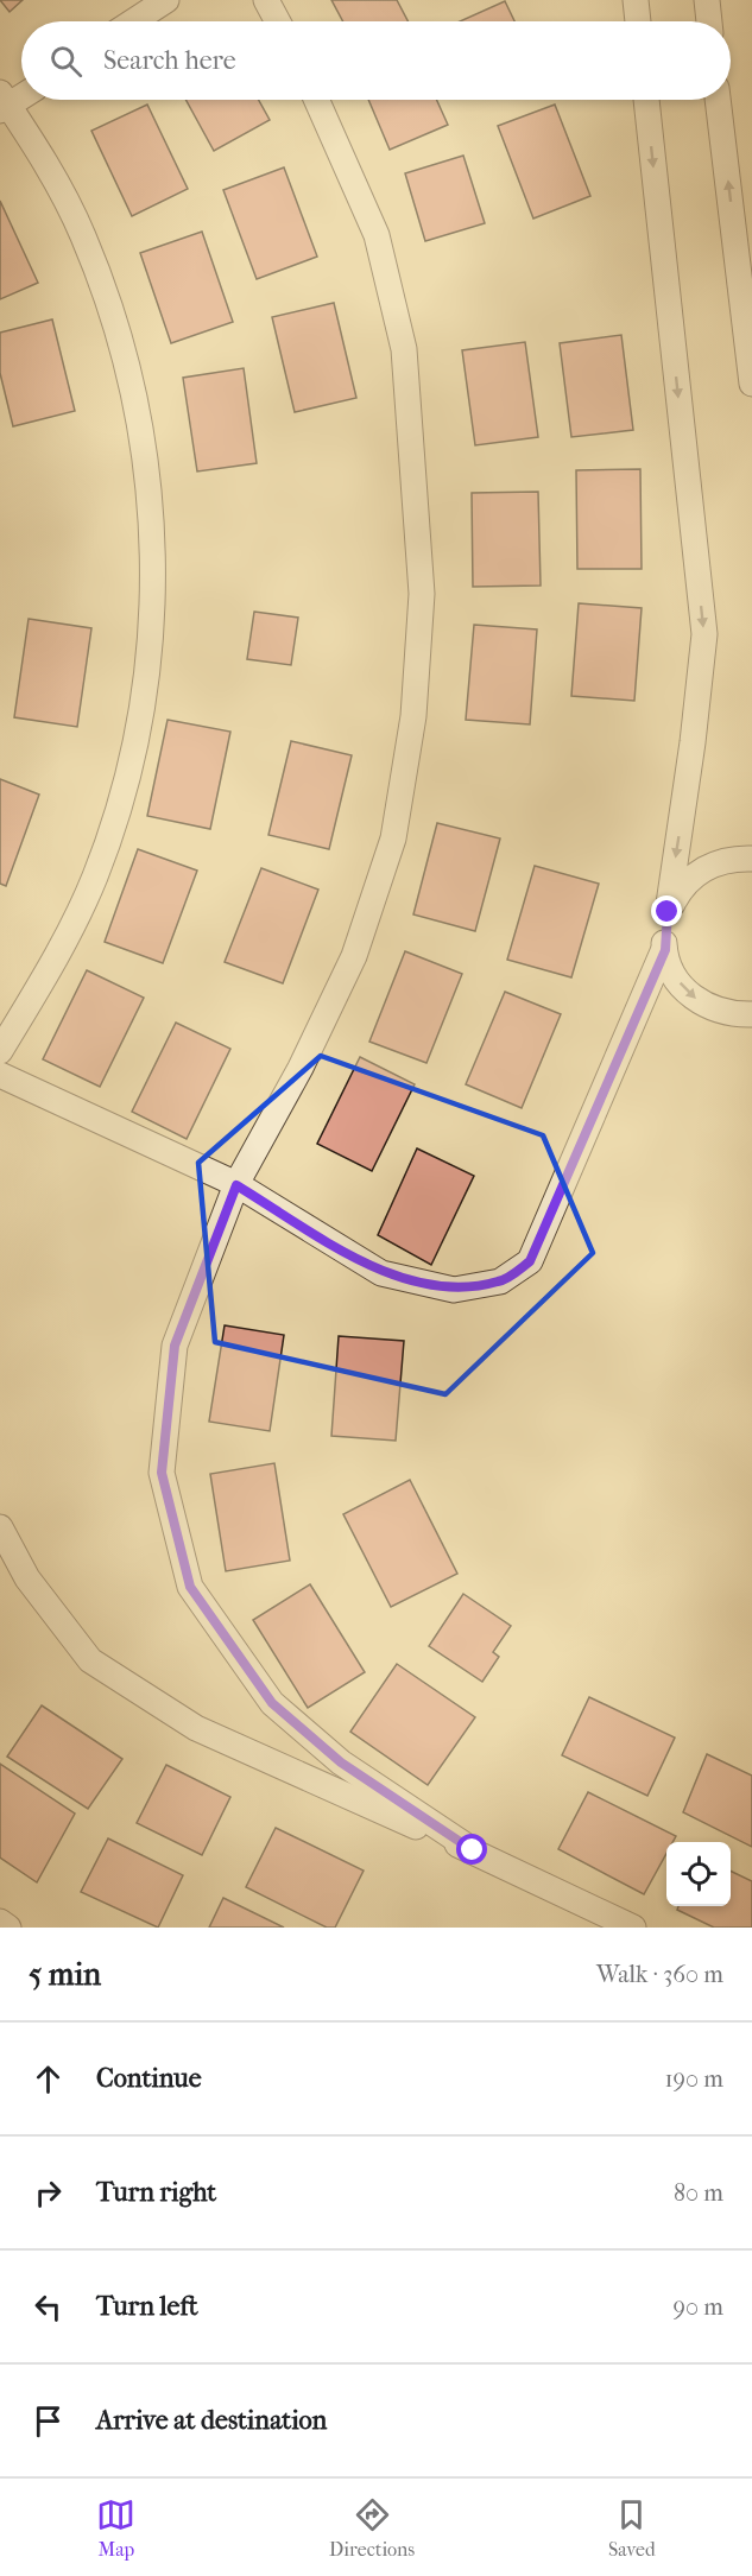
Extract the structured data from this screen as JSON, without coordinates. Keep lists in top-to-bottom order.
{
  "page": {
    "search": "Search here",
    "heading": ["5 min", "Walk · 360 m"],
    "list": [
      ["Continue", "190 m"],
      ["Turn right", "80 m"],
      ["Turn left", "90 m"],
      "Arrive at destination"
    ],
    "nav": ["Map", "Directions", "Saved"]
  }
}
